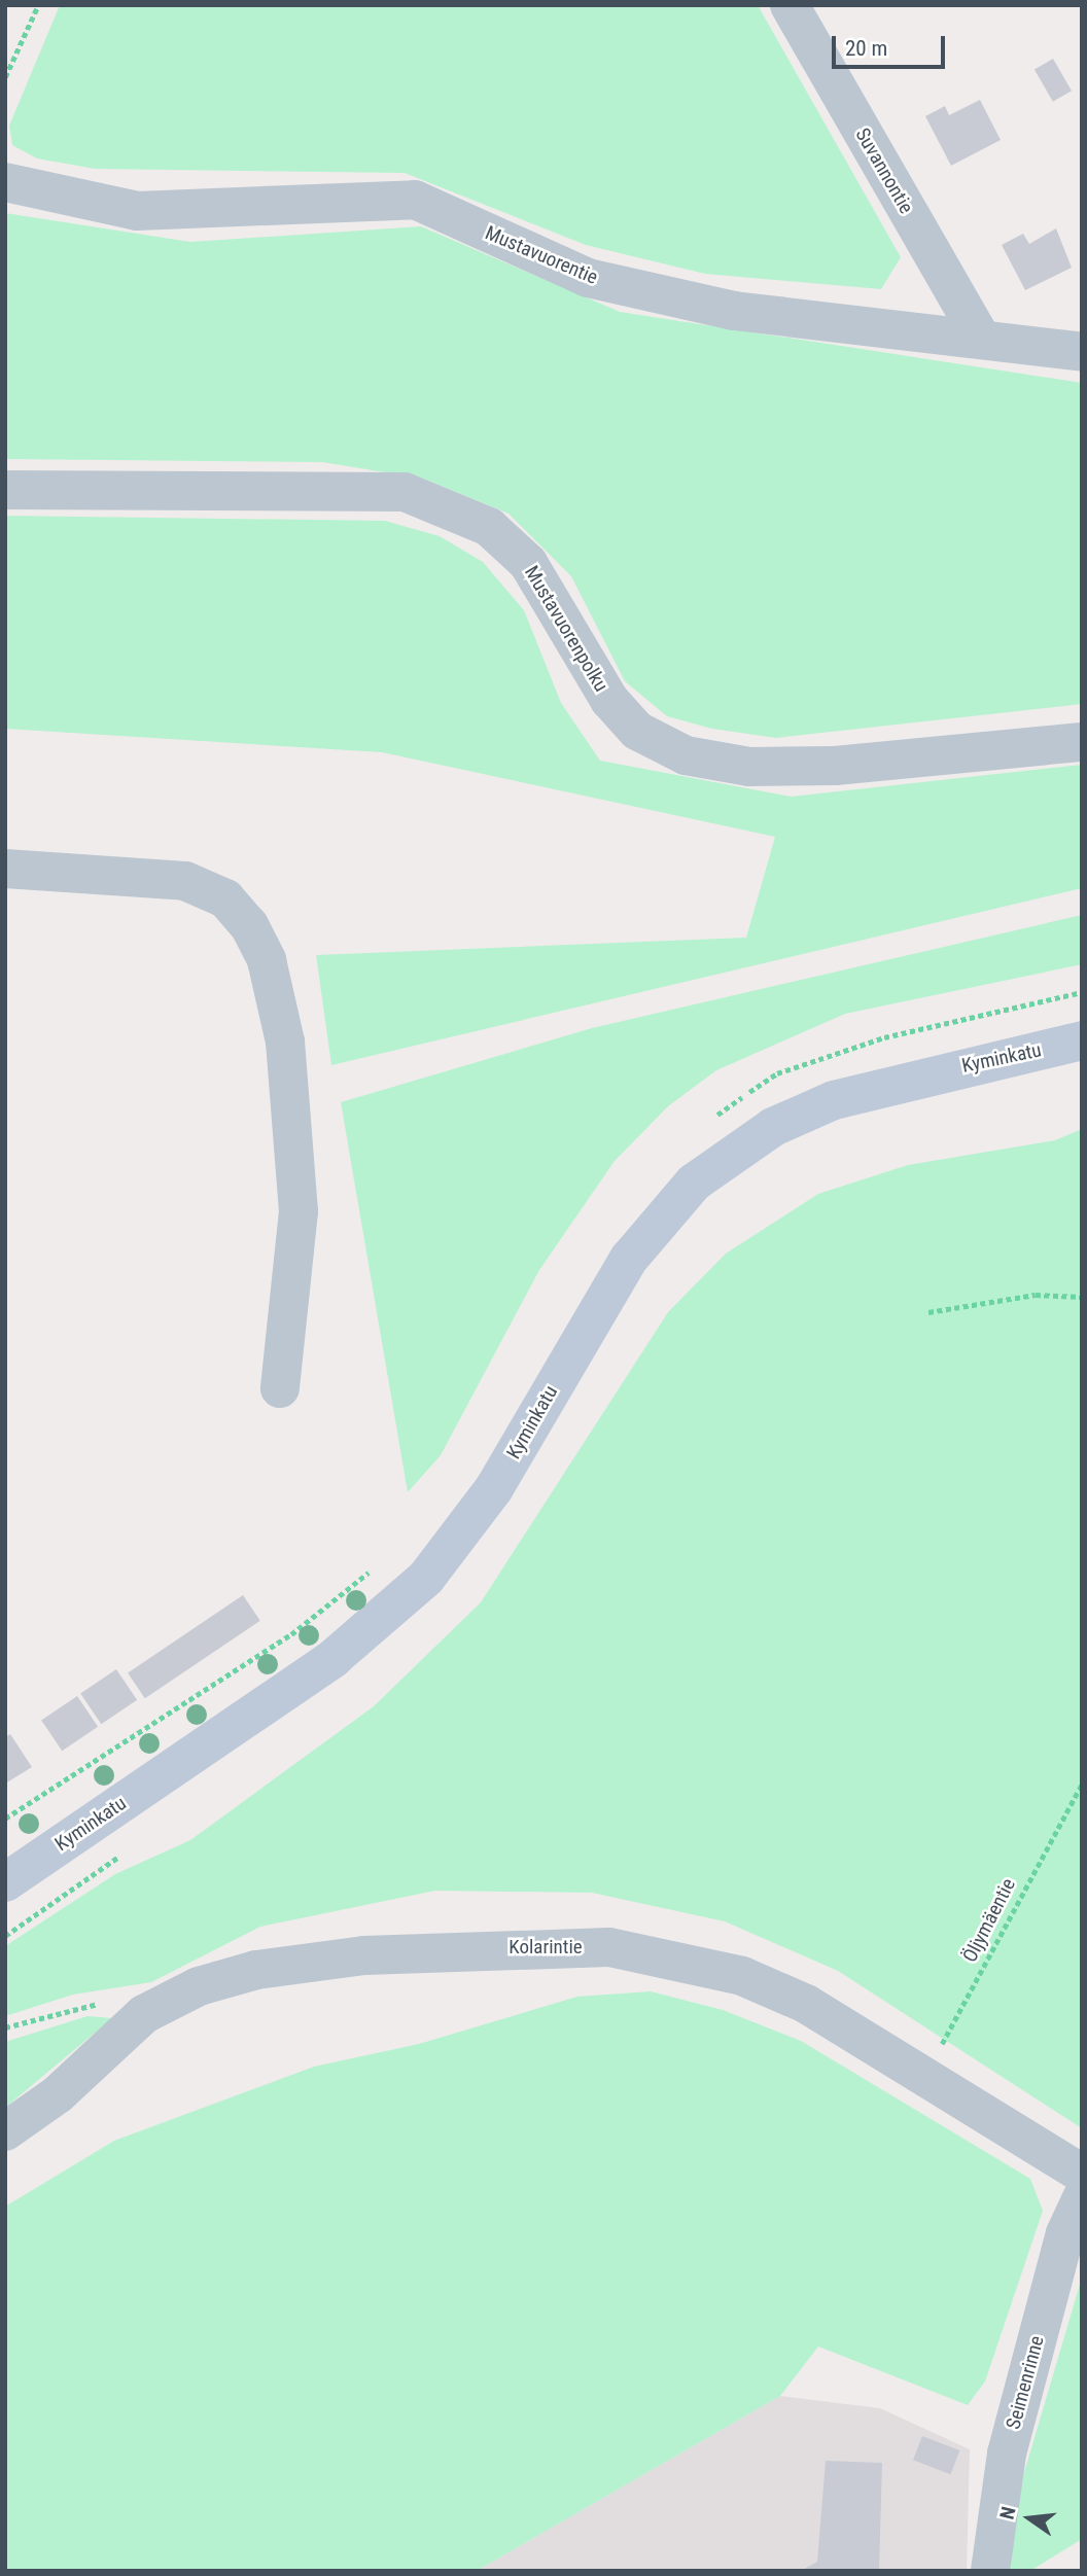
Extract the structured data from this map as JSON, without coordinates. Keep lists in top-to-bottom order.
{
  "streets": {
    "street": [
      "Suvannontie",
      "Mustavuorentie",
      "Mustavuorenpolku",
      "Kyminkatu",
      "Kolarintie",
      "Seimenrinne"
    ],
    "path": ["Öljymäentie"]
  },
  "crossings": [
    ["Suvannontie", "Mustavuorentie"],
    ["Öljymäentie", "Kolarintie"]
  ],
  "scale_bar": "20 m",
  "north": "left"
}
